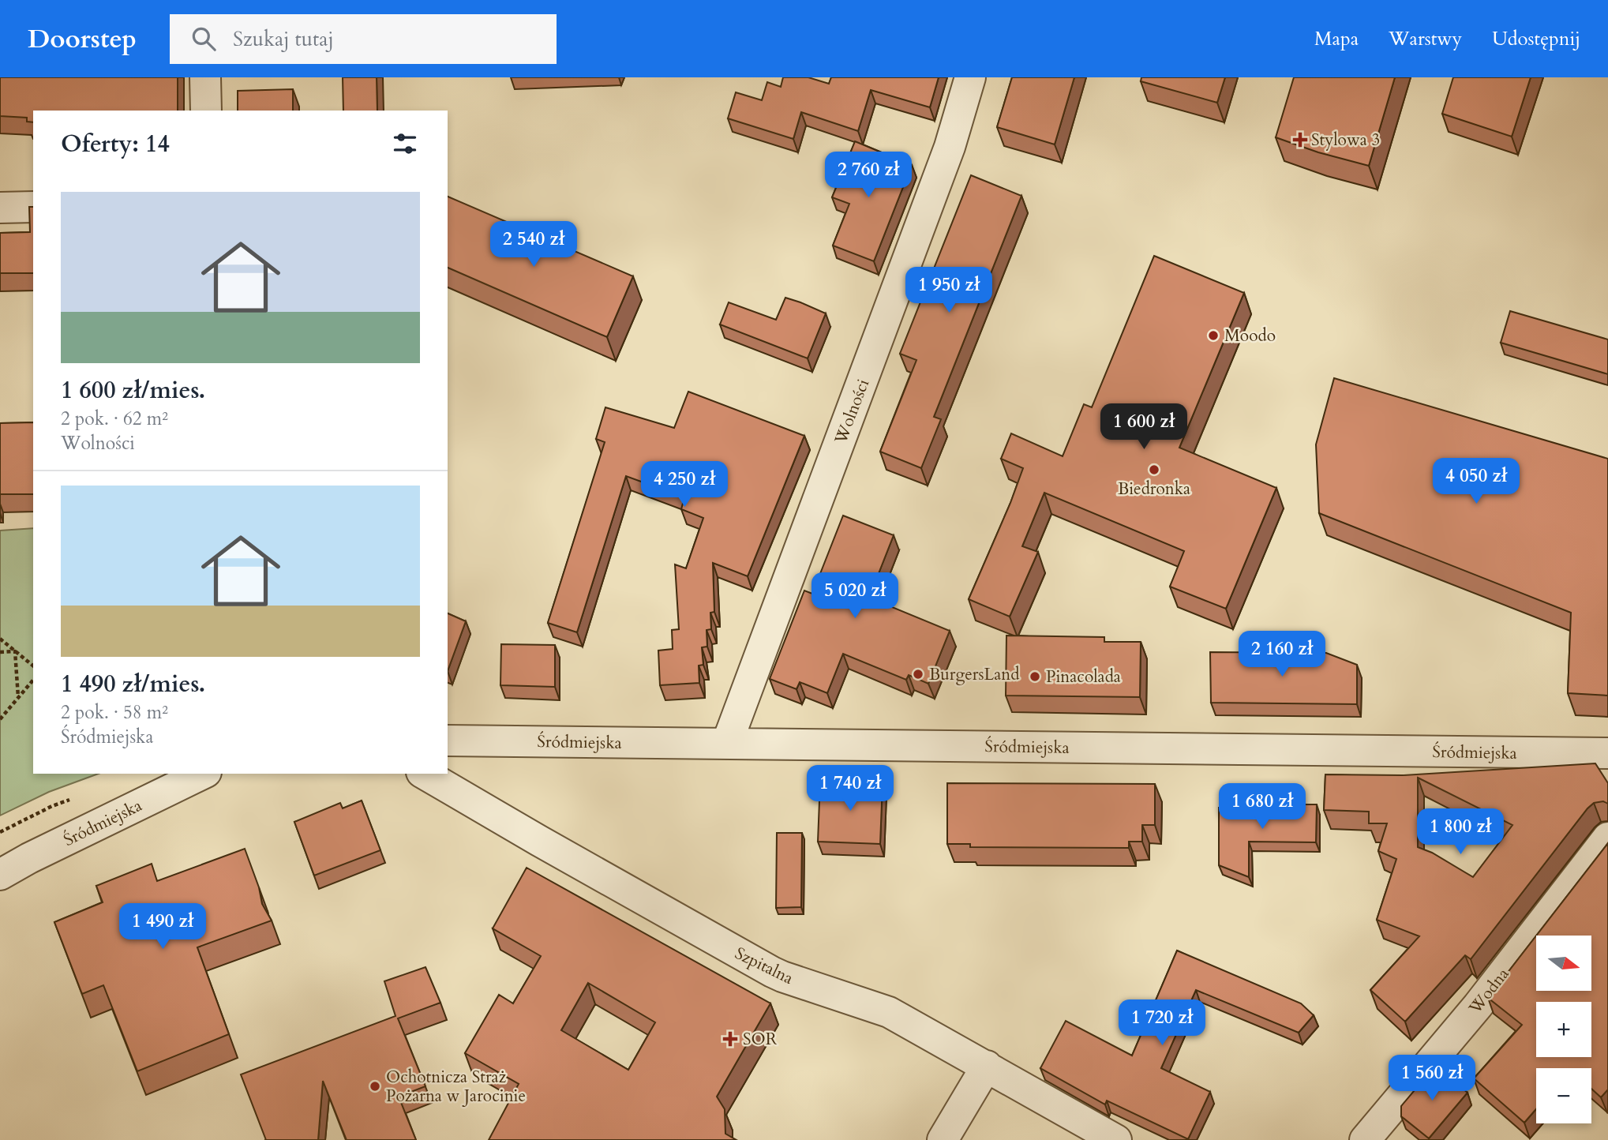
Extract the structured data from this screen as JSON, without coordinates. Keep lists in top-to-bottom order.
{
  "streets": {
    "street": [
      "Wolności",
      "Śródmiejska",
      "Szpitalna",
      "Wodna"
    ]
  },
  "crossings": [
    ["Wolności", "Śródmiejska"]
  ],
  "places": {
    "health": ["Stylowa 3", "SOR"],
    "other": [
      "Moodo",
      "Biedronka",
      "BurgersLand",
      "Pinacolada",
      "Ochotnicza Straż Pożarna w Jarocinie"
    ]
  },
  "north": "right",
  "page": {
    "header": "Doorstep",
    "search": "Szukaj tutaj",
    "nav": ["Mapa", "Warstwy", "Udostępnij"],
    "heading": "Oferty: 14",
    "price": [
      "2 760 zł",
      "2 540 zł",
      "1 950 zł",
      "1 600 zł",
      "4 050 zł",
      "4 250 zł",
      "5 020 zł",
      "2 160 zł",
      "1 740 zł",
      "1 680 zł",
      "1 800 zł",
      "1 490 zł",
      "1 720 zł",
      "1 560 zł"
    ],
    "list": [
      {
        "name": "1 600 zł/mies.",
        "note": "2 pok. · 62 m² · Wolności"
      },
      {
        "name": "1 490 zł/mies.",
        "note": "2 pok. · 58 m² · Śródmiejska"
      }
    ],
    "map_buttons": ["+", "−"]
  }
}
